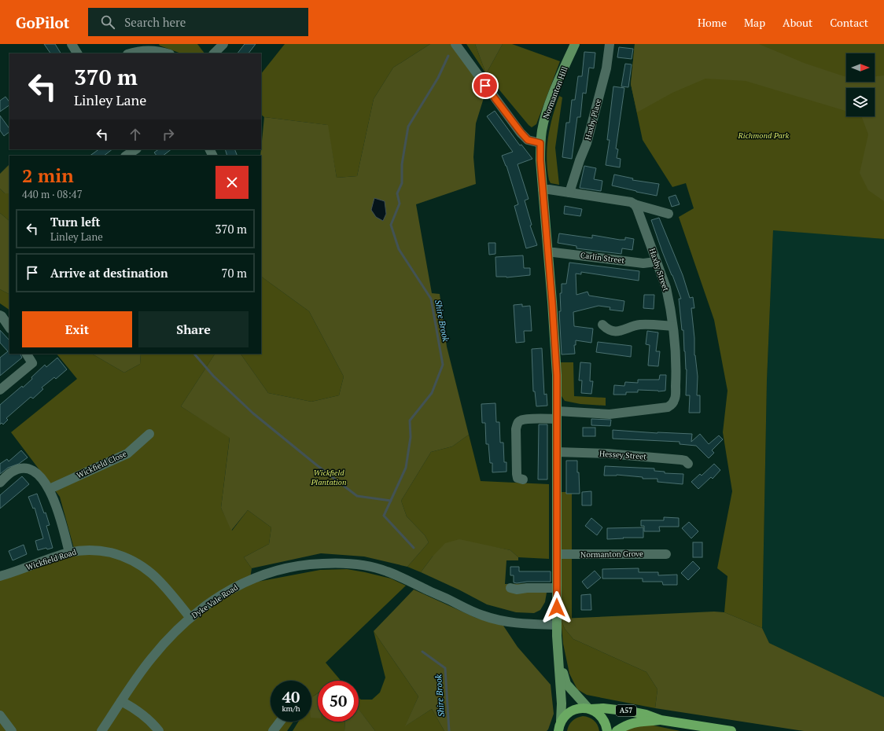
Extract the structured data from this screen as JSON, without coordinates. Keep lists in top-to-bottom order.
{
  "streets": {
    "highway": ["A57"],
    "main road": ["Normanton Hill"],
    "street": [
      "Haxby Place",
      "Carlin Street",
      "Haxby Street",
      "Hessey Street",
      "Wickfield Close",
      "Normanton Grove",
      "Wickfield Road",
      "Dyke Vale Road"
    ]
  },
  "crossings": [
    ["Normanton Hill", "Carlin Street"],
    ["Normanton Hill", "Haxby Street"],
    ["Normanton Hill", "Hessey Street"],
    ["Normanton Hill", "Normanton Grove"],
    ["Normanton Hill", "Dyke Vale Road"],
    ["Carlin Street", "Haxby Street"],
    ["Wickfield Road", "Dyke Vale Road"]
  ],
  "water": ["Shire Brook"],
  "parks": ["Richmond Park", "Wickfield Plantation"],
  "north": "right",
  "page": {
    "header": "GoPilot",
    "search": "Search here",
    "nav": [
      "Home",
      "Map",
      "About",
      "Contact"
    ],
    "turn": ["370 m", "Linley Lane"],
    "heading": ["2 min", "440 m · 08:47"],
    "list": [
      {
        "name": "Turn left",
        "note": "Linley Lane",
        "value": "370 m"
      },
      {
        "name": "Arrive at destination",
        "value": "70 m"
      }
    ],
    "buttons": ["Exit", "Share"],
    "speed": "40 km/h",
    "limit": "50"
  }
}
